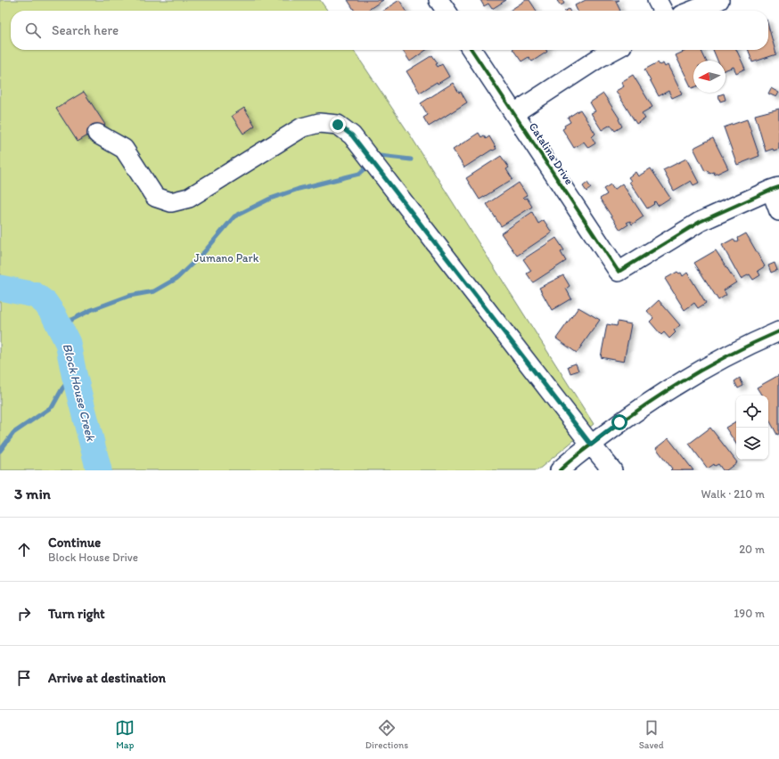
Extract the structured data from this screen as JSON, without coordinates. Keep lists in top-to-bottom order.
{
  "streets": {
    "street": ["Catalina Drive"]
  },
  "water": ["Block House Creek"],
  "parks": ["Jumano Park"],
  "north": "left",
  "page": {
    "search": "Search here",
    "heading": ["3 min", "Walk · 210 m"],
    "list": [
      ["Continue", "Block House Drive", "20 m"],
      ["Turn right", "190 m"],
      "Arrive at destination"
    ],
    "nav": ["Map", "Directions", "Saved"]
  }
}
